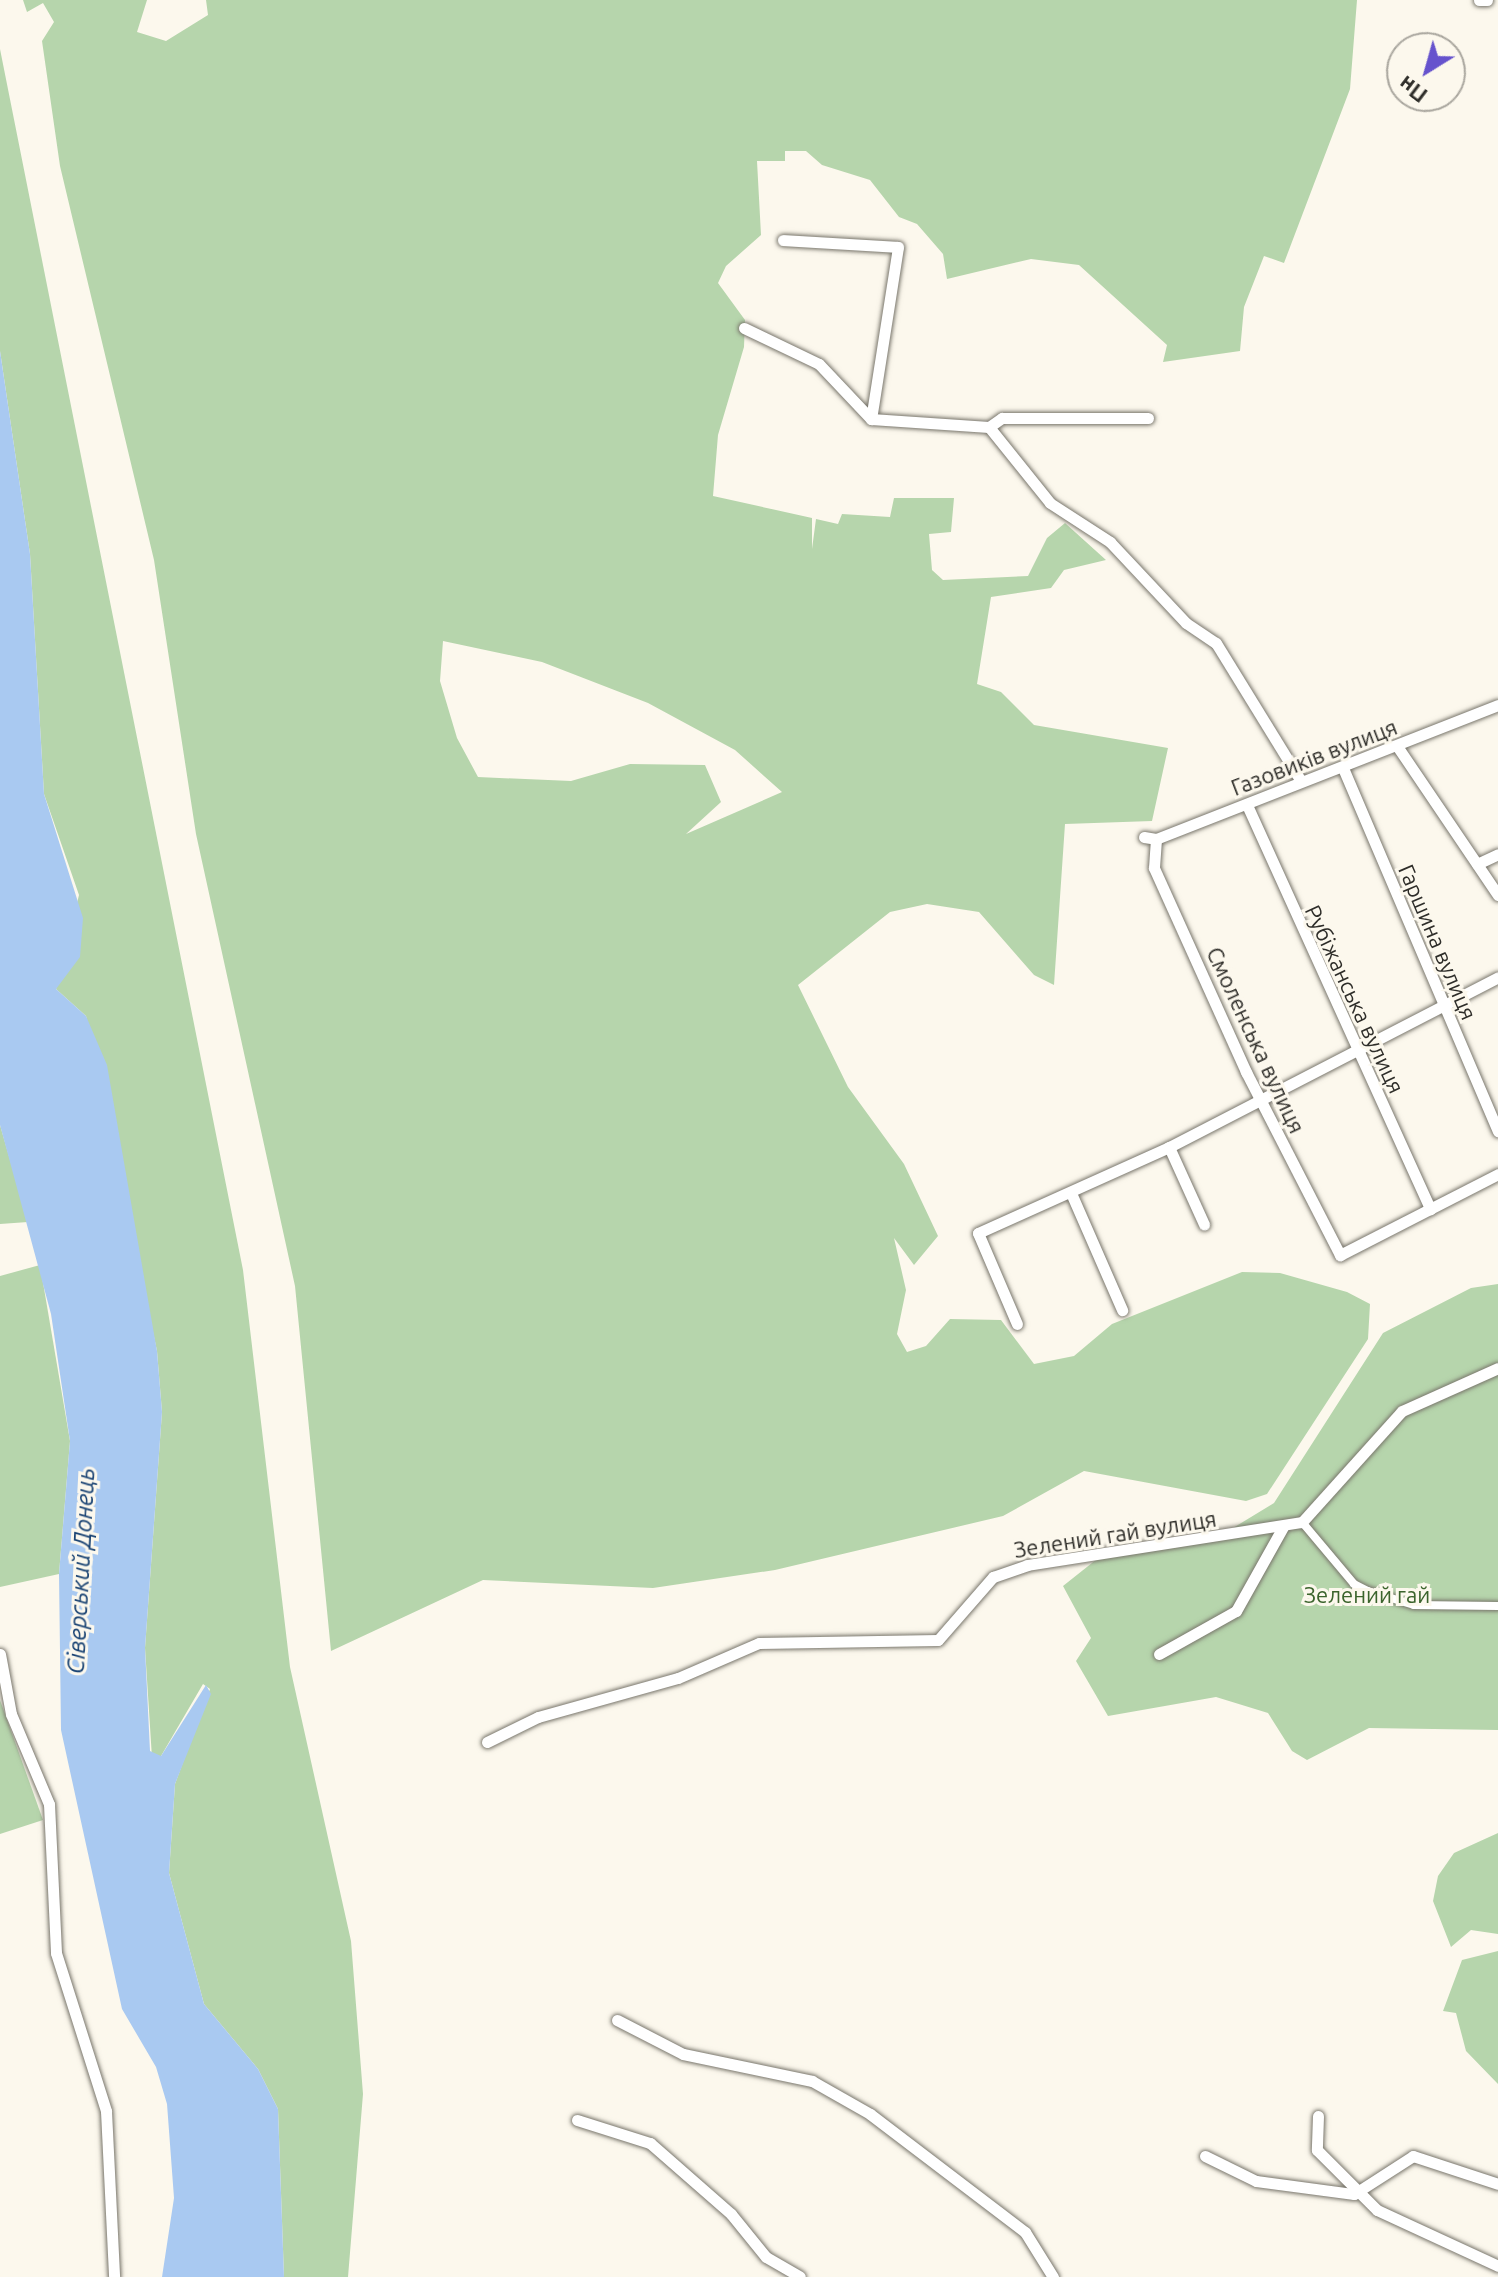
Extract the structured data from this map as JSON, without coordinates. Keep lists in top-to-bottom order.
{
  "streets": {
    "street": [
      "Газовиків вулиця",
      "Гаршина вулиця",
      "Рубіжанська вулиця",
      "Смоленська вулиця",
      "Зелений гай вулиця"
    ]
  },
  "crossings": [
    ["Газовиків вулиця", "Гаршина вулиця"],
    ["Газовиків вулиця", "Рубіжанська вулиця"],
    ["Газовиків вулиця", "Смоленська вулиця"],
    ["Рубіжанська вулиця", "Смоленська вулиця"]
  ],
  "water": ["Сіверський Донець"],
  "parks": ["Зелений гай"],
  "north": "bottom left"
}
